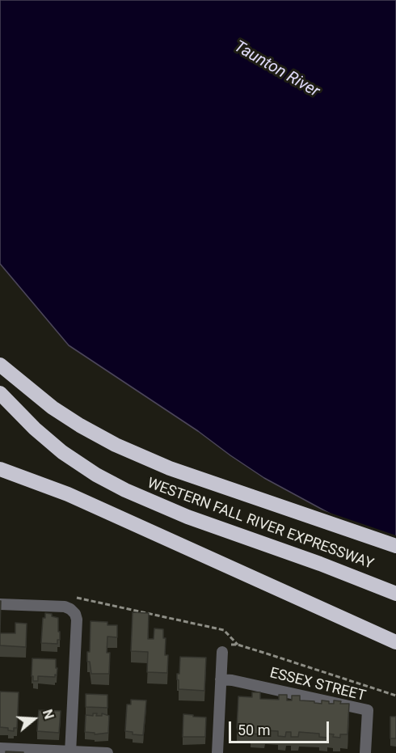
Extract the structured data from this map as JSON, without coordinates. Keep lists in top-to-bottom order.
{
  "streets": {
    "highway": ["WESTERN FALL RIVER EXPRESSWAY"],
    "street": ["ESSEX STREET"]
  },
  "water": ["Taunton River"],
  "scale_bar": "50 m",
  "north": "right"
}
